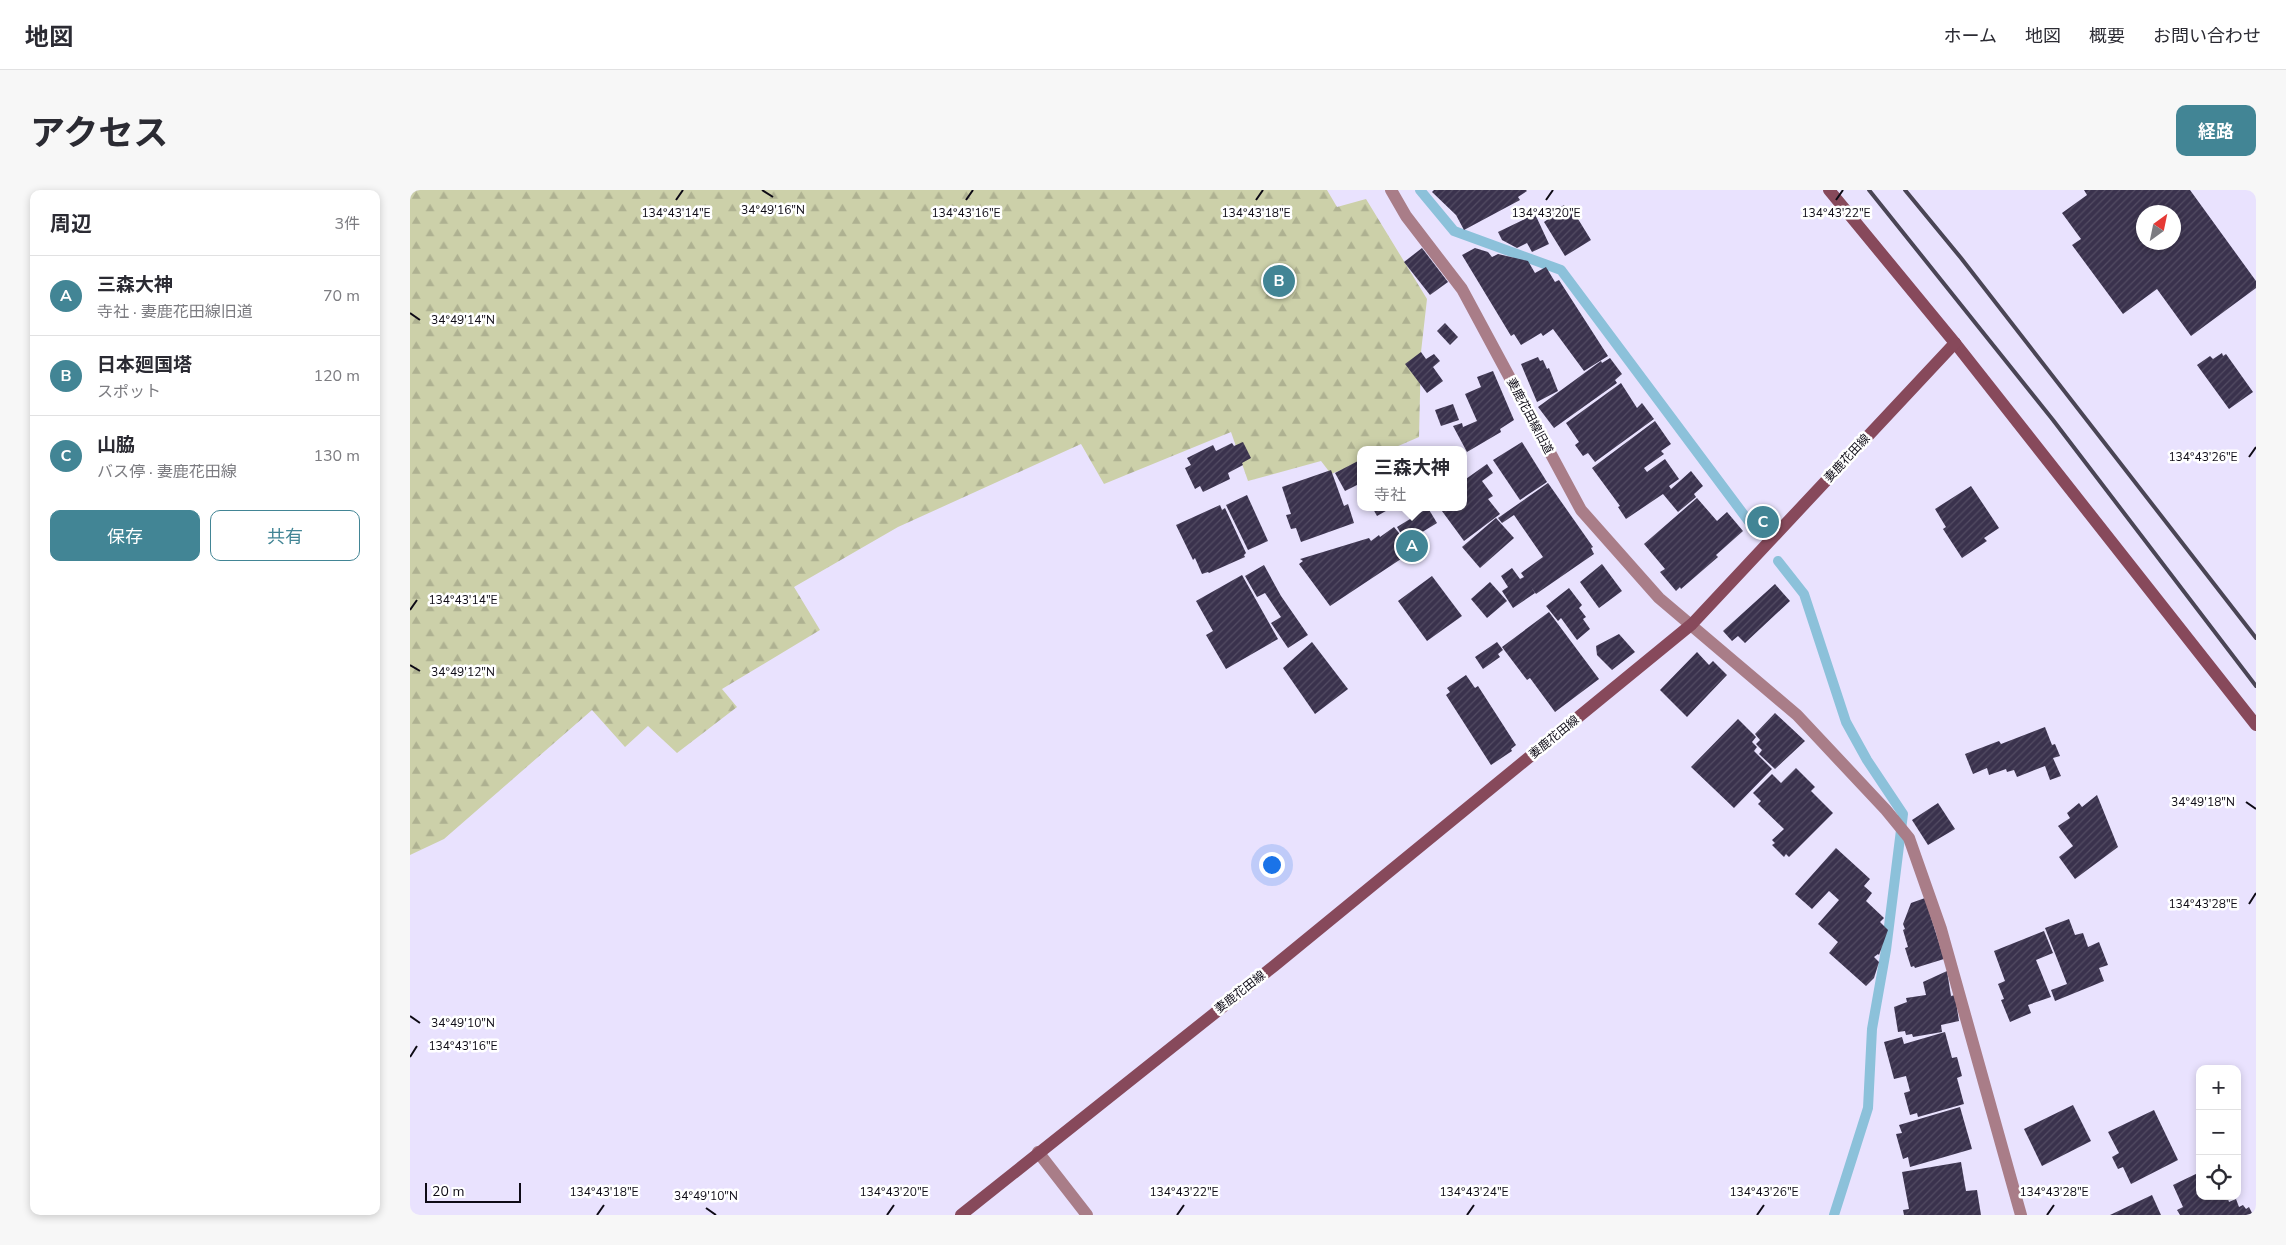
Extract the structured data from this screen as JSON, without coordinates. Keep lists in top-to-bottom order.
{
  "streets": {
    "main road": ["妻鹿花田線"],
    "street": ["妻鹿花田線旧道"]
  },
  "crossings": [
    ["妻鹿花田線旧道", "妻鹿花田線"]
  ],
  "scale_bar": "20 m",
  "north": "top right",
  "page": {
    "header": "地図",
    "nav": [
      "ホーム",
      "地図",
      "概要",
      "お問い合わせ"
    ],
    "title": "アクセス",
    "buttons": [
      "経路",
      ["保存", "共有"]
    ],
    "heading": ["周辺", "3件"],
    "list": [
      {
        "mark": "A",
        "name": "三森大神",
        "note": "寺社 · 妻鹿花田線旧道",
        "value": "70 m"
      },
      {
        "mark": "B",
        "name": "日本廻国塔",
        "note": "スポット",
        "value": "120 m"
      },
      {
        "mark": "C",
        "name": "山脇",
        "note": "バス停 · 妻鹿花田線",
        "value": "130 m"
      }
    ],
    "pins": ["B", "C", "A"],
    "popup": ["三森大神", "寺社"],
    "map_buttons": ["+", "−"],
    "scale": "20 m"
  },
  "coordinates": [
    "34°49'16\"N",
    "134°43'16\"E",
    "134°43'14\"E",
    "134°43'18\"E",
    "134°43'20\"E",
    "134°43'22\"E",
    "34°49'14\"N",
    "134°43'26\"E",
    "34°49'12\"N",
    "34°49'18\"N",
    "134°43'28\"E",
    "34°49'10\"N",
    "134°43'24\"E"
  ]
}
